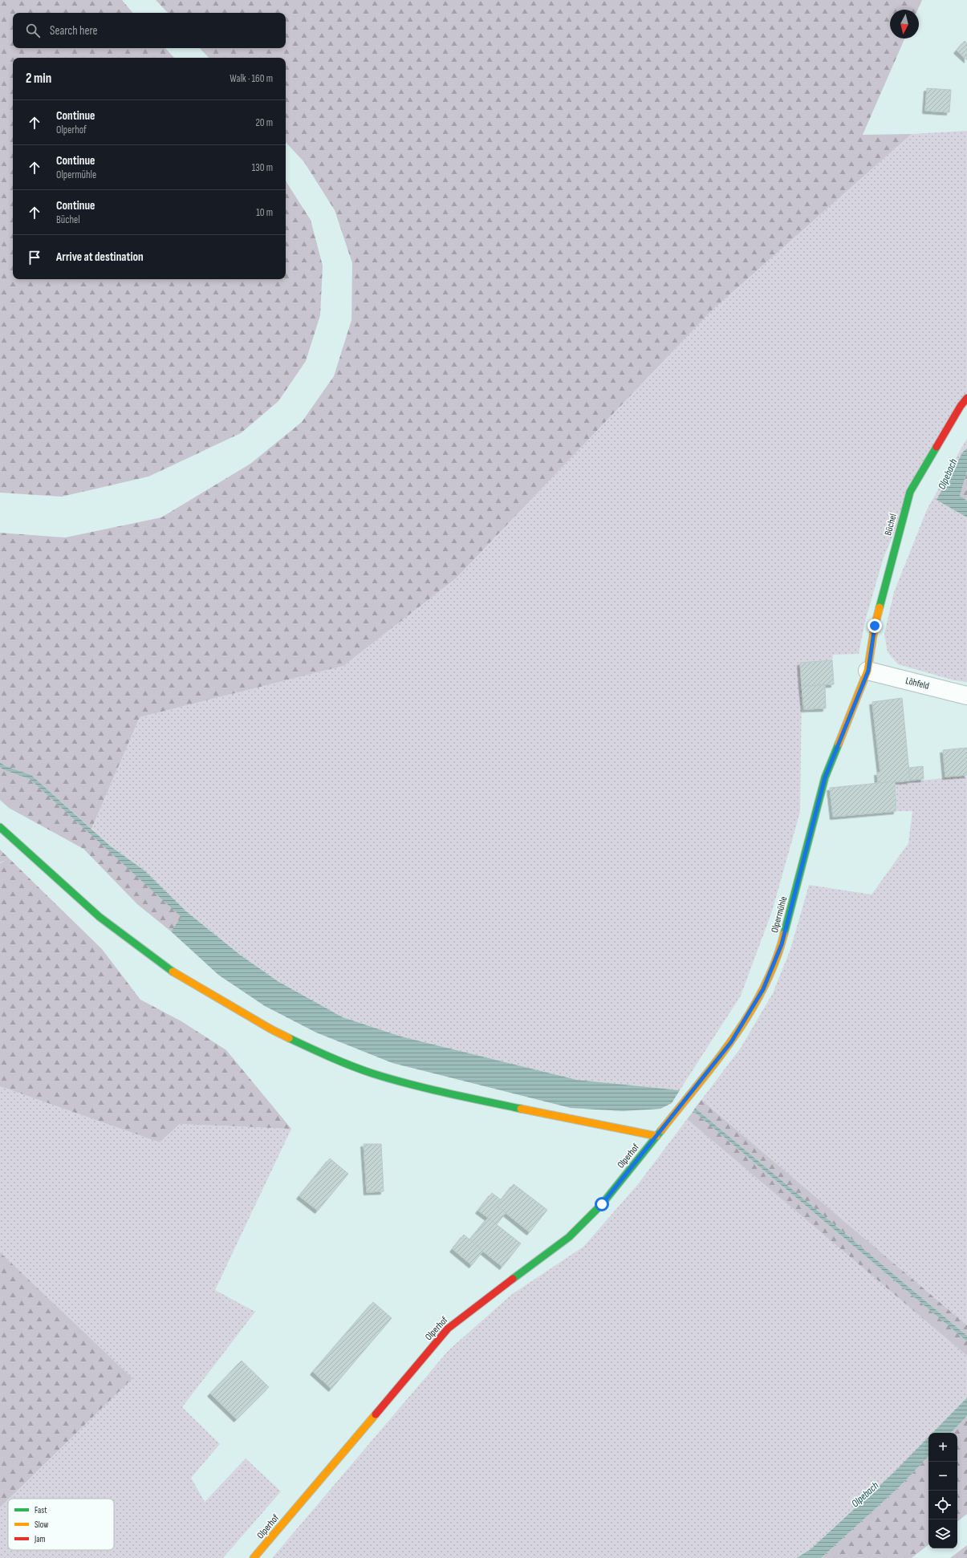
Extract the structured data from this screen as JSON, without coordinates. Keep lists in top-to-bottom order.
{
  "streets": {
    "street": [
      "Büchel",
      "Löhfeld",
      "Olpermühle",
      "Olperhof"
    ]
  },
  "crossings": [
    ["Büchel", "Löhfeld"],
    ["Büchel", "Olpermühle"],
    ["Löhfeld", "Olpermühle"],
    ["Olpermühle", "Olperhof"]
  ],
  "water": ["Olpebach"],
  "legend": ["Fast", "Slow", "Jam"],
  "north": "bottom",
  "page": {
    "search": "Search here",
    "heading": ["2 min", "Walk · 160 m"],
    "list": [
      ["Continue", "Olperhof", "20 m"],
      ["Continue", "Olpermühle", "130 m"],
      ["Continue", "Büchel", "10 m"],
      "Arrive at destination"
    ],
    "map_buttons": ["+", "−"]
  }
}
